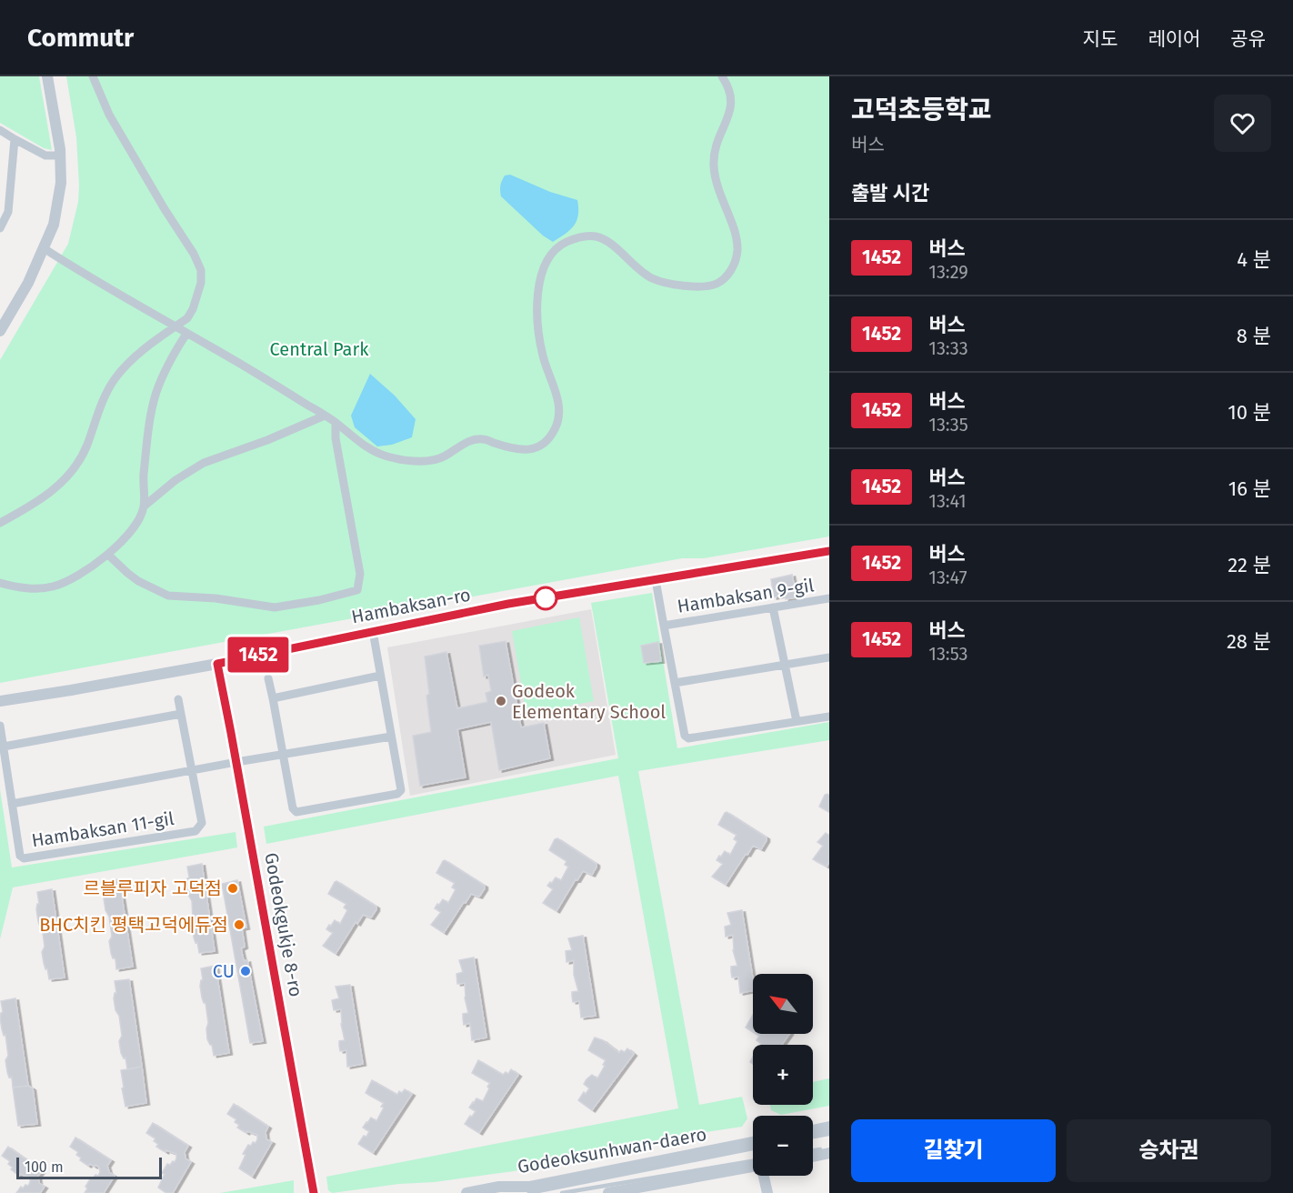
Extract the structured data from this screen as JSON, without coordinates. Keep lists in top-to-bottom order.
{
  "streets": {
    "street": [
      "Hambaksan 9-gil",
      "Hambaksan-ro",
      "Hambaksan 11-gil",
      "Godeokgukje 8-ro",
      "Godeoksunhwan-daero"
    ]
  },
  "crossings": [
    ["Hambaksan-ro", "Godeokgukje 8-ro"]
  ],
  "parks": ["Central Park"],
  "places": [
    "Godeok Elementary School",
    "르블루피자 고덕점",
    "BHC치킨 평택고덕에듀점",
    "CU"
  ],
  "lines": ["bus line 1452"],
  "scale_bar": "100 m",
  "north": "top left",
  "page": {
    "header": "Commutr",
    "nav": ["지도", "레이어", "공유"],
    "on_map": "1452",
    "heading": [
      ["고덕초등학교", "버스"],
      "출발 시간"
    ],
    "list": [
      {
        "mark": "1452",
        "name": "버스",
        "note": "13:29",
        "value": "4 분"
      },
      {
        "mark": "1452",
        "name": "버스",
        "note": "13:33",
        "value": "8 분"
      },
      {
        "mark": "1452",
        "name": "버스",
        "note": "13:35",
        "value": "10 분"
      },
      {
        "mark": "1452",
        "name": "버스",
        "note": "13:41",
        "value": "16 분"
      },
      {
        "mark": "1452",
        "name": "버스",
        "note": "13:47",
        "value": "22 분"
      },
      {
        "mark": "1452",
        "name": "버스",
        "note": "13:53",
        "value": "28 분"
      }
    ],
    "map_buttons": ["+", "−"],
    "buttons": ["길찾기", "승차권"],
    "scale": "100 m"
  }
}
